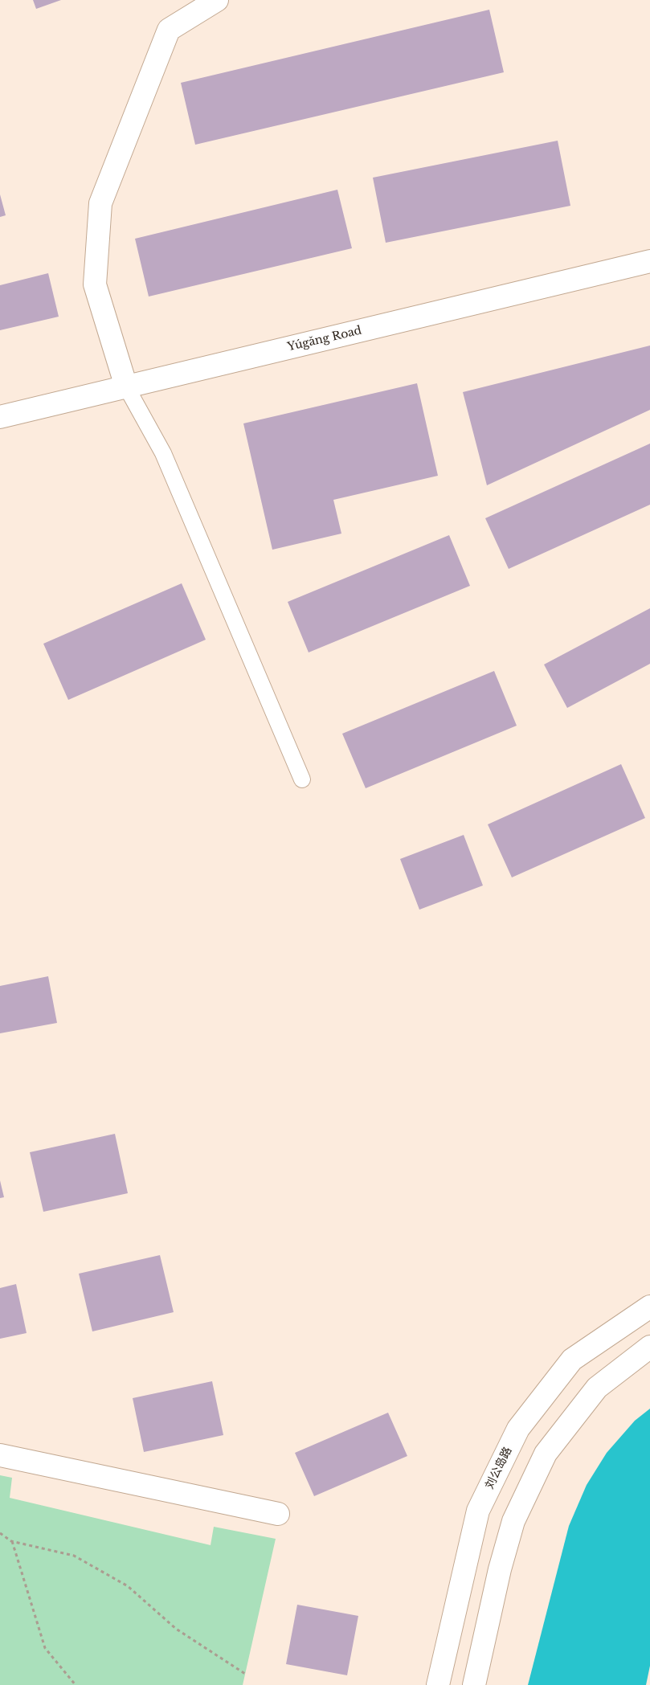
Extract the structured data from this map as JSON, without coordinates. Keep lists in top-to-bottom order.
{
  "streets": {
    "street": ["Yúgǎng Road", "刘公岛路"]
  }
}
